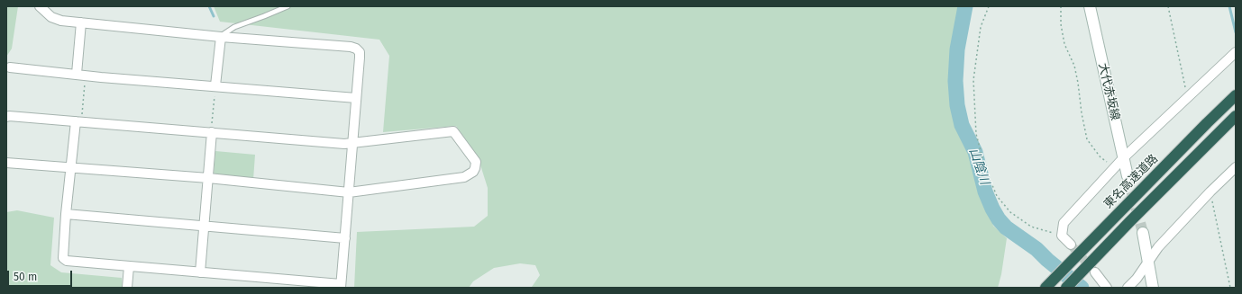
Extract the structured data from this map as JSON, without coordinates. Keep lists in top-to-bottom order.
{
  "streets": {
    "highway": ["東名高速道路"],
    "main road": ["大代赤坂線"]
  },
  "water": ["山陰川"],
  "scale_bar": "50 m"
}
